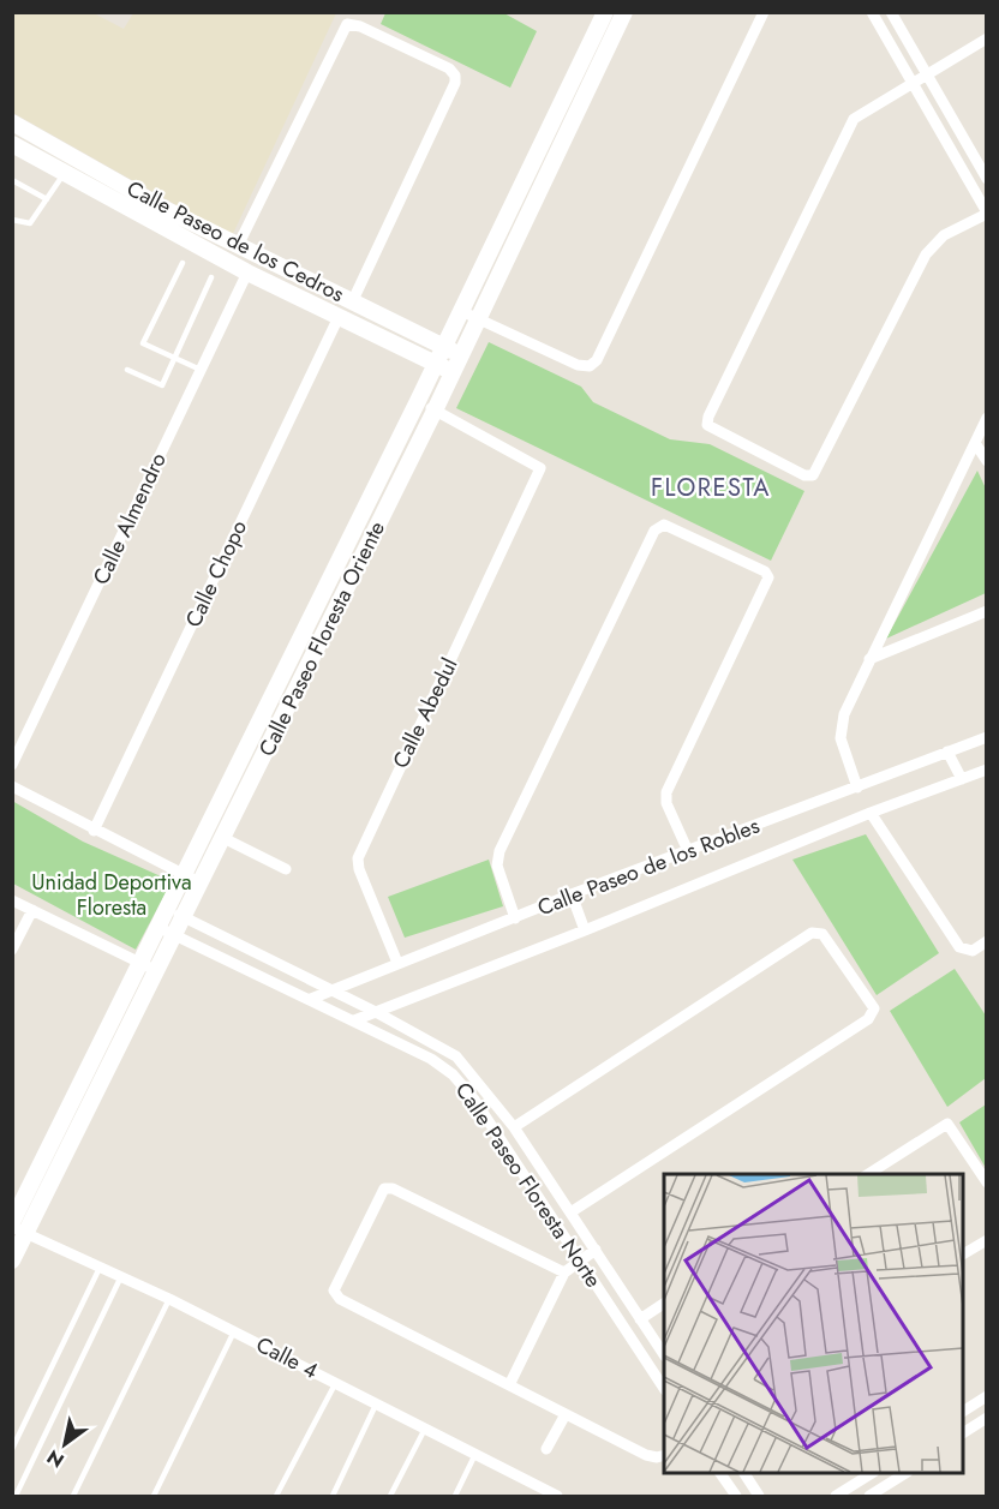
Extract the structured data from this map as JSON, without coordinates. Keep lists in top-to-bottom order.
{
  "streets": {
    "main road": ["Calle Paseo de los Cedros", "Calle Paseo Floresta Oriente"],
    "street": [
      "Calle Almendro",
      "Calle Chopo",
      "Calle Abedul",
      "Calle Paseo de los Robles",
      "Calle Paseo Floresta Norte",
      "Calle 4"
    ]
  },
  "crossings": [
    ["Calle Paseo de los Cedros", "Calle Almendro"],
    ["Calle Paseo de los Cedros", "Calle Chopo"],
    ["Calle Paseo de los Cedros", "Calle Paseo Floresta Oriente"],
    ["Calle Paseo Floresta Oriente", "Calle Abedul"],
    ["Calle Paseo Floresta Oriente", "Calle Paseo Floresta Norte"],
    ["Calle Paseo Floresta Oriente", "Calle 4"],
    ["Calle Abedul", "Calle Paseo de los Robles"],
    ["Calle Paseo de los Robles", "Calle Paseo Floresta Norte"]
  ],
  "districts": ["FLORESTA"],
  "parks": ["Unidad Deportiva Floresta"],
  "north": "bottom left"
}
